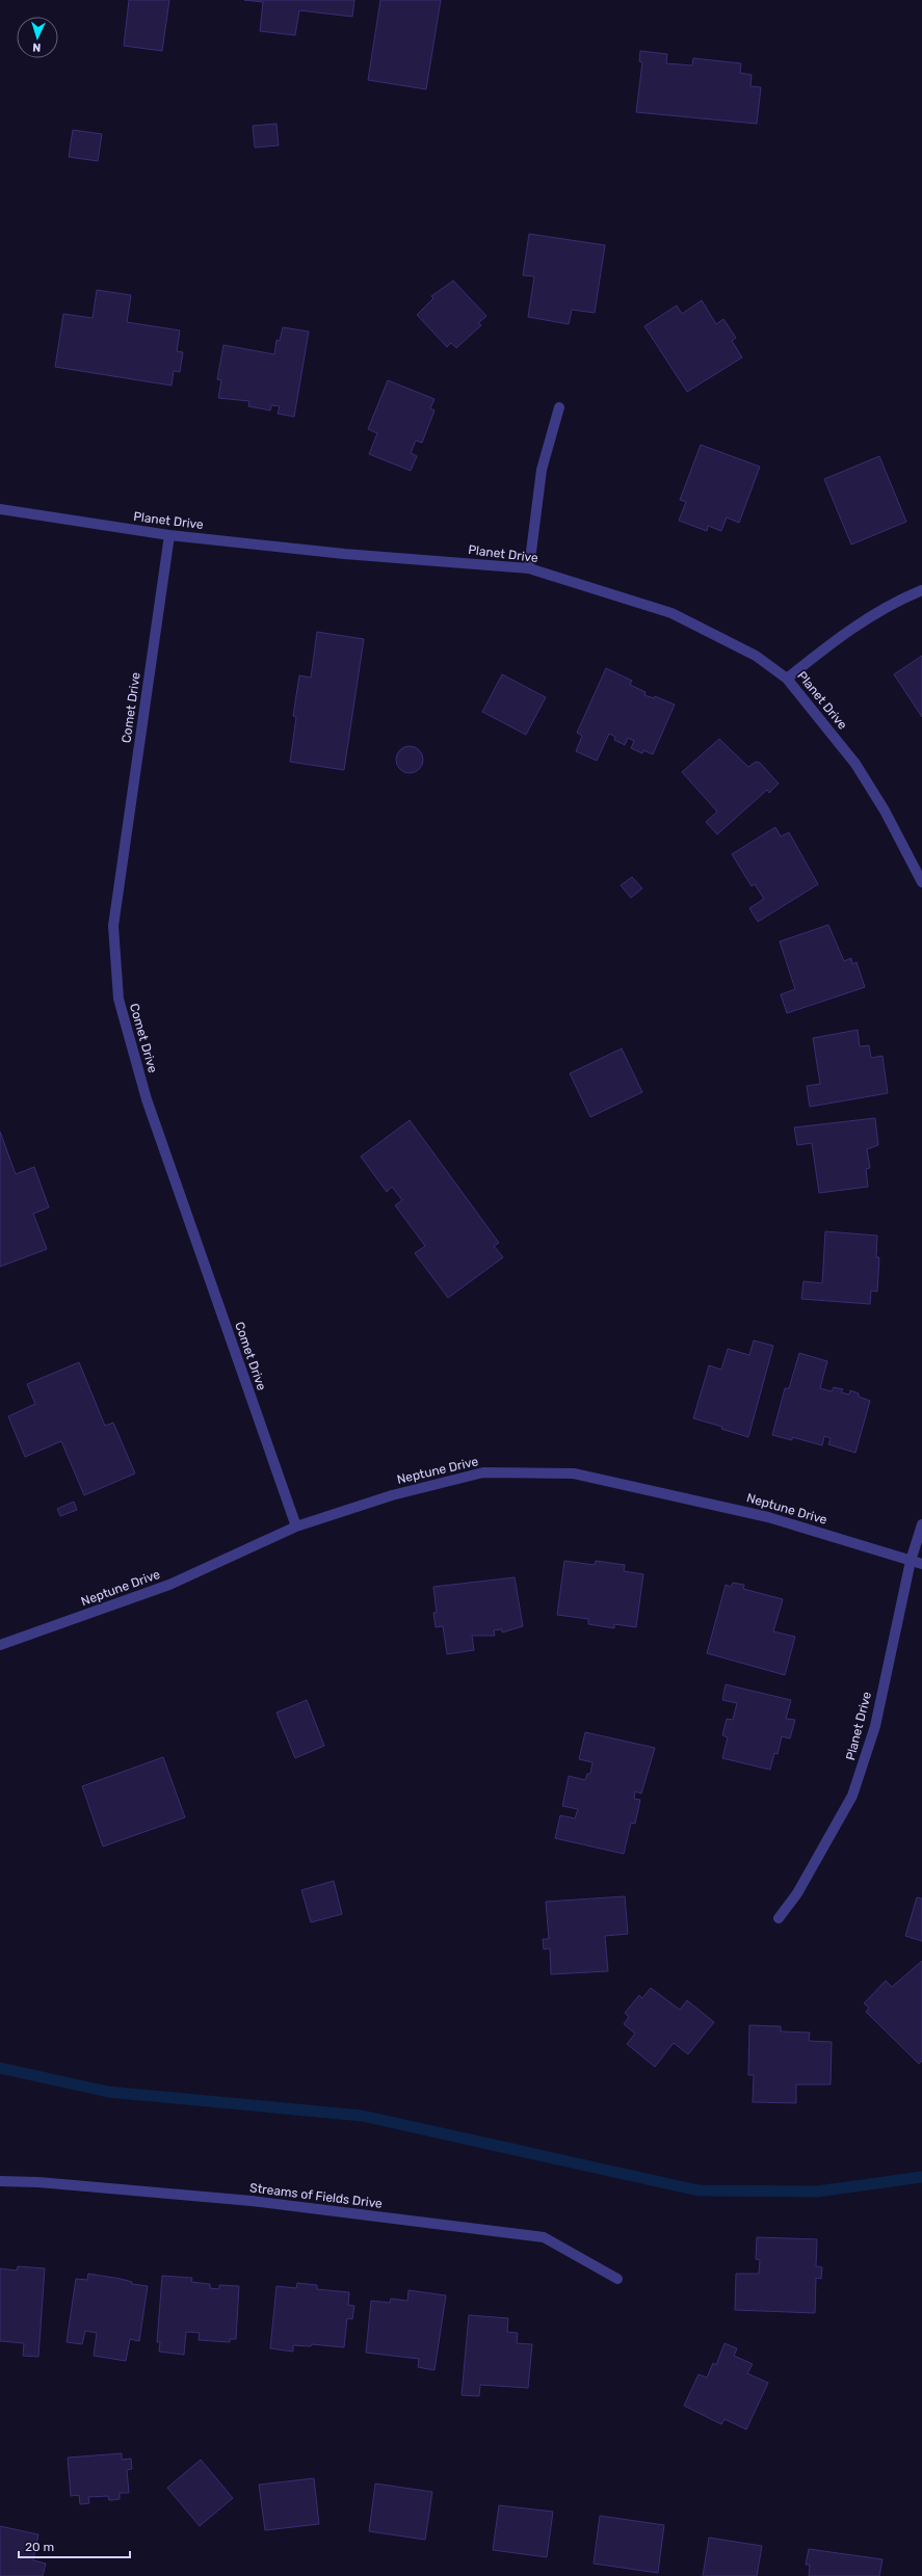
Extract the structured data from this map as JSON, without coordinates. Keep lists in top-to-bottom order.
{
  "streets": {
    "street": [
      "Planet Drive",
      "Comet Drive",
      "Neptune Drive",
      "Streams of Fields Drive"
    ]
  },
  "crossings": [
    ["Planet Drive", "Comet Drive"],
    ["Planet Drive", "Neptune Drive"],
    ["Comet Drive", "Neptune Drive"]
  ],
  "scale_bar": "20 m",
  "north": "bottom"
}
